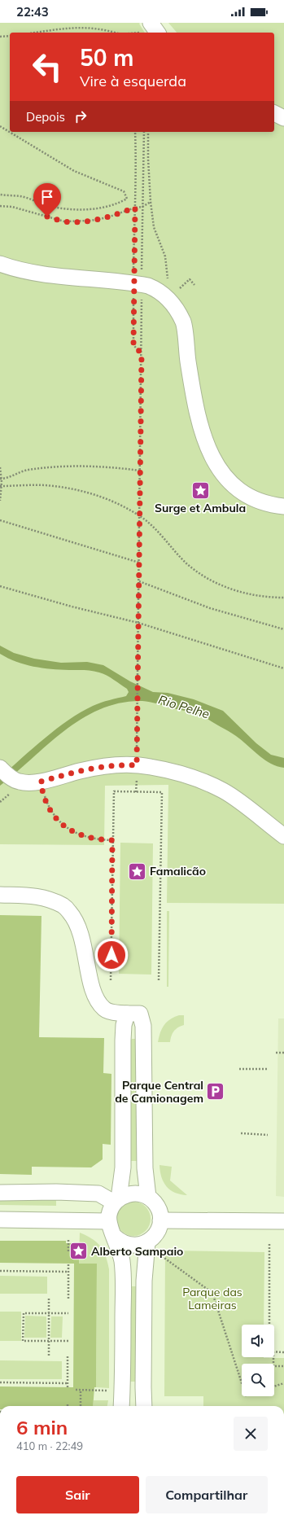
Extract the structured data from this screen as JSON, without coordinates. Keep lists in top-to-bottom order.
{
  "water": ["Rio Pelhe"],
  "parks": ["Parque das Lameiras"],
  "places": {
    "place": ["Surge et Ambula", "Famalicão", "Alberto Sampaio"],
    "parking": ["Parque Central de Camionagem"]
  },
  "page": {
    "status": "22:43",
    "turn": ["50 m", "Vire à esquerda"],
    "then": "Depois",
    "heading": ["6 min", "410 m · 22:49"],
    "buttons": ["Sair", "Compartilhar"]
  }
}
